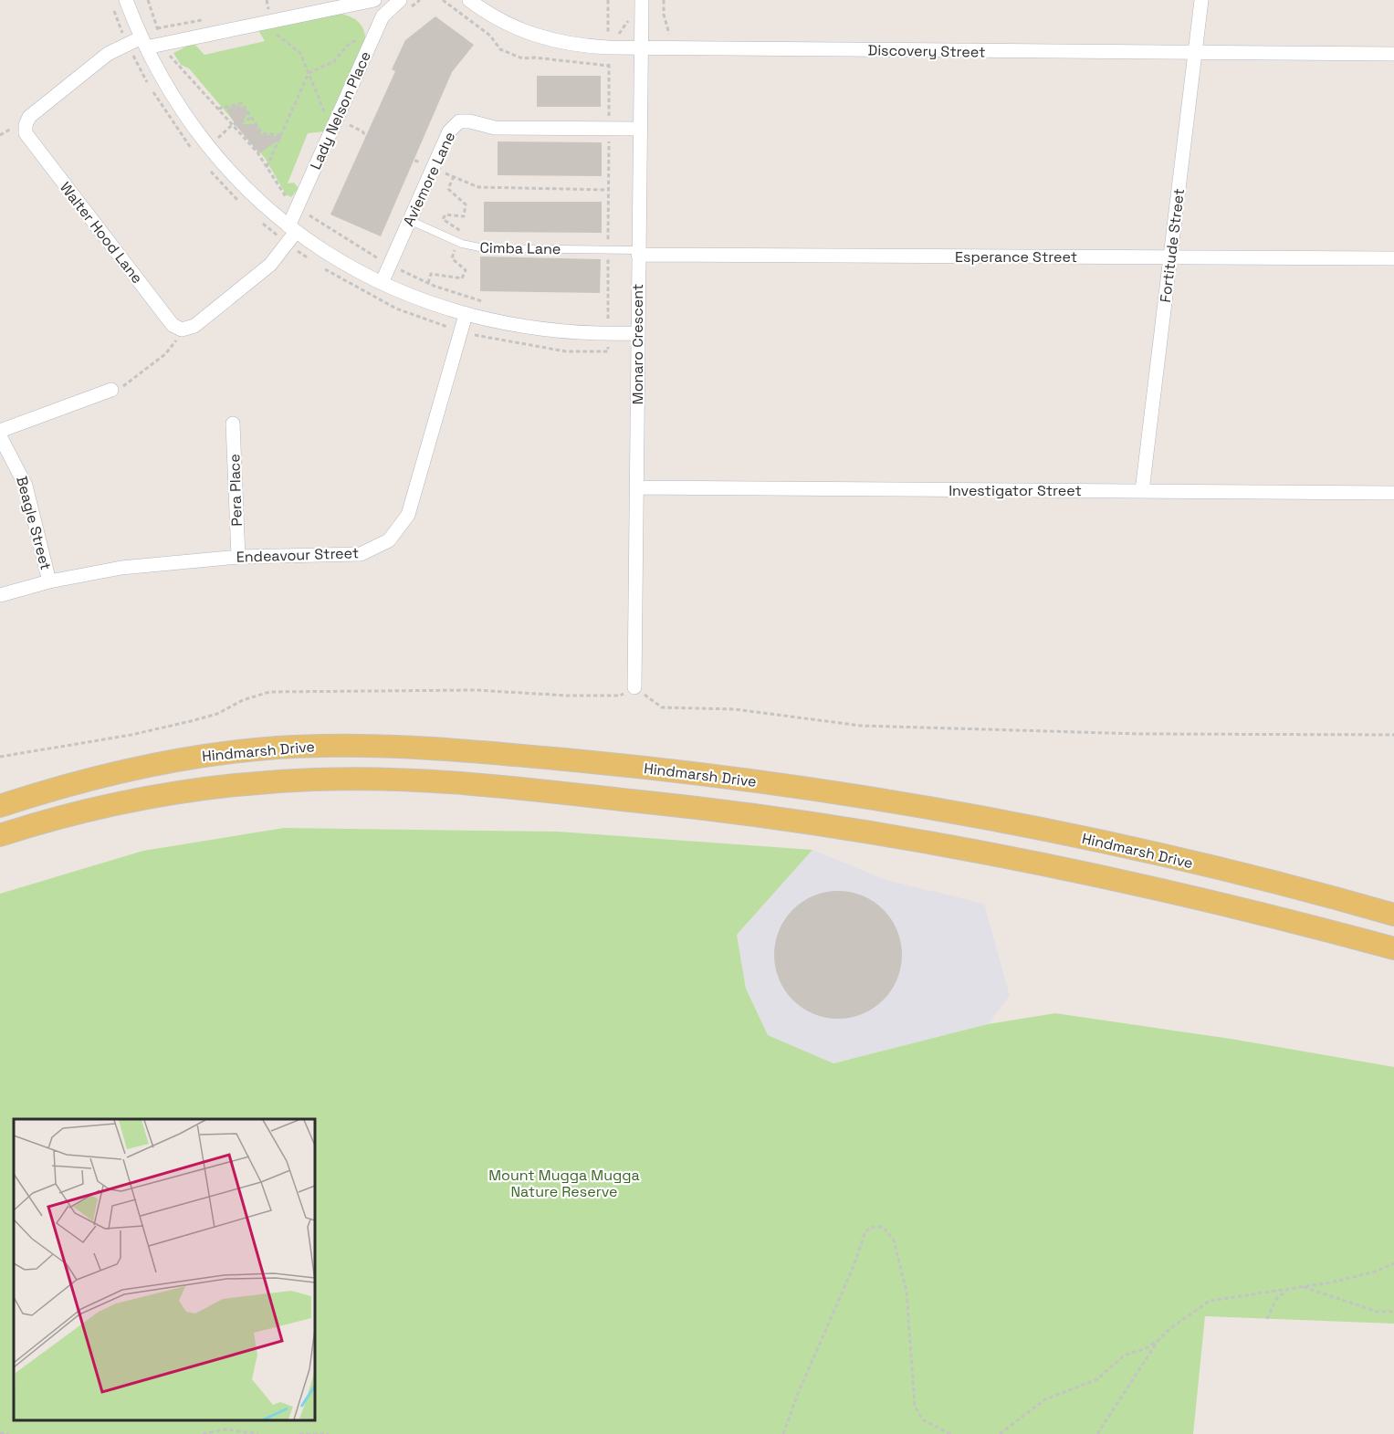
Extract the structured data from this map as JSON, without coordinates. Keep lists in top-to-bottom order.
{
  "streets": {
    "main road": ["Hindmarsh Drive"],
    "street": [
      "Discovery Street",
      "Lady Nelson Place",
      "Aviemore Lane",
      "Walter Hood Lane",
      "Fortitude Street",
      "Esperance Street",
      "Monaro Crescent",
      "Pera Place",
      "Investigator Street",
      "Beagle Street",
      "Endeavour Street"
    ],
    "lane": ["Cimba Lane"]
  },
  "crossings": [
    ["Discovery Street", "Fortitude Street"],
    ["Discovery Street", "Monaro Crescent"],
    ["Lady Nelson Place", "Walter Hood Lane"],
    ["Aviemore Lane", "Cimba Lane"],
    ["Aviemore Lane", "Monaro Crescent"],
    ["Fortitude Street", "Esperance Street"],
    ["Fortitude Street", "Investigator Street"],
    ["Cimba Lane", "Esperance Street"],
    ["Cimba Lane", "Monaro Crescent"],
    ["Esperance Street", "Monaro Crescent"],
    ["Monaro Crescent", "Investigator Street"],
    ["Pera Place", "Endeavour Street"],
    ["Beagle Street", "Endeavour Street"]
  ],
  "parks": ["Mount Mugga Mugga Nature Reserve"]
}
